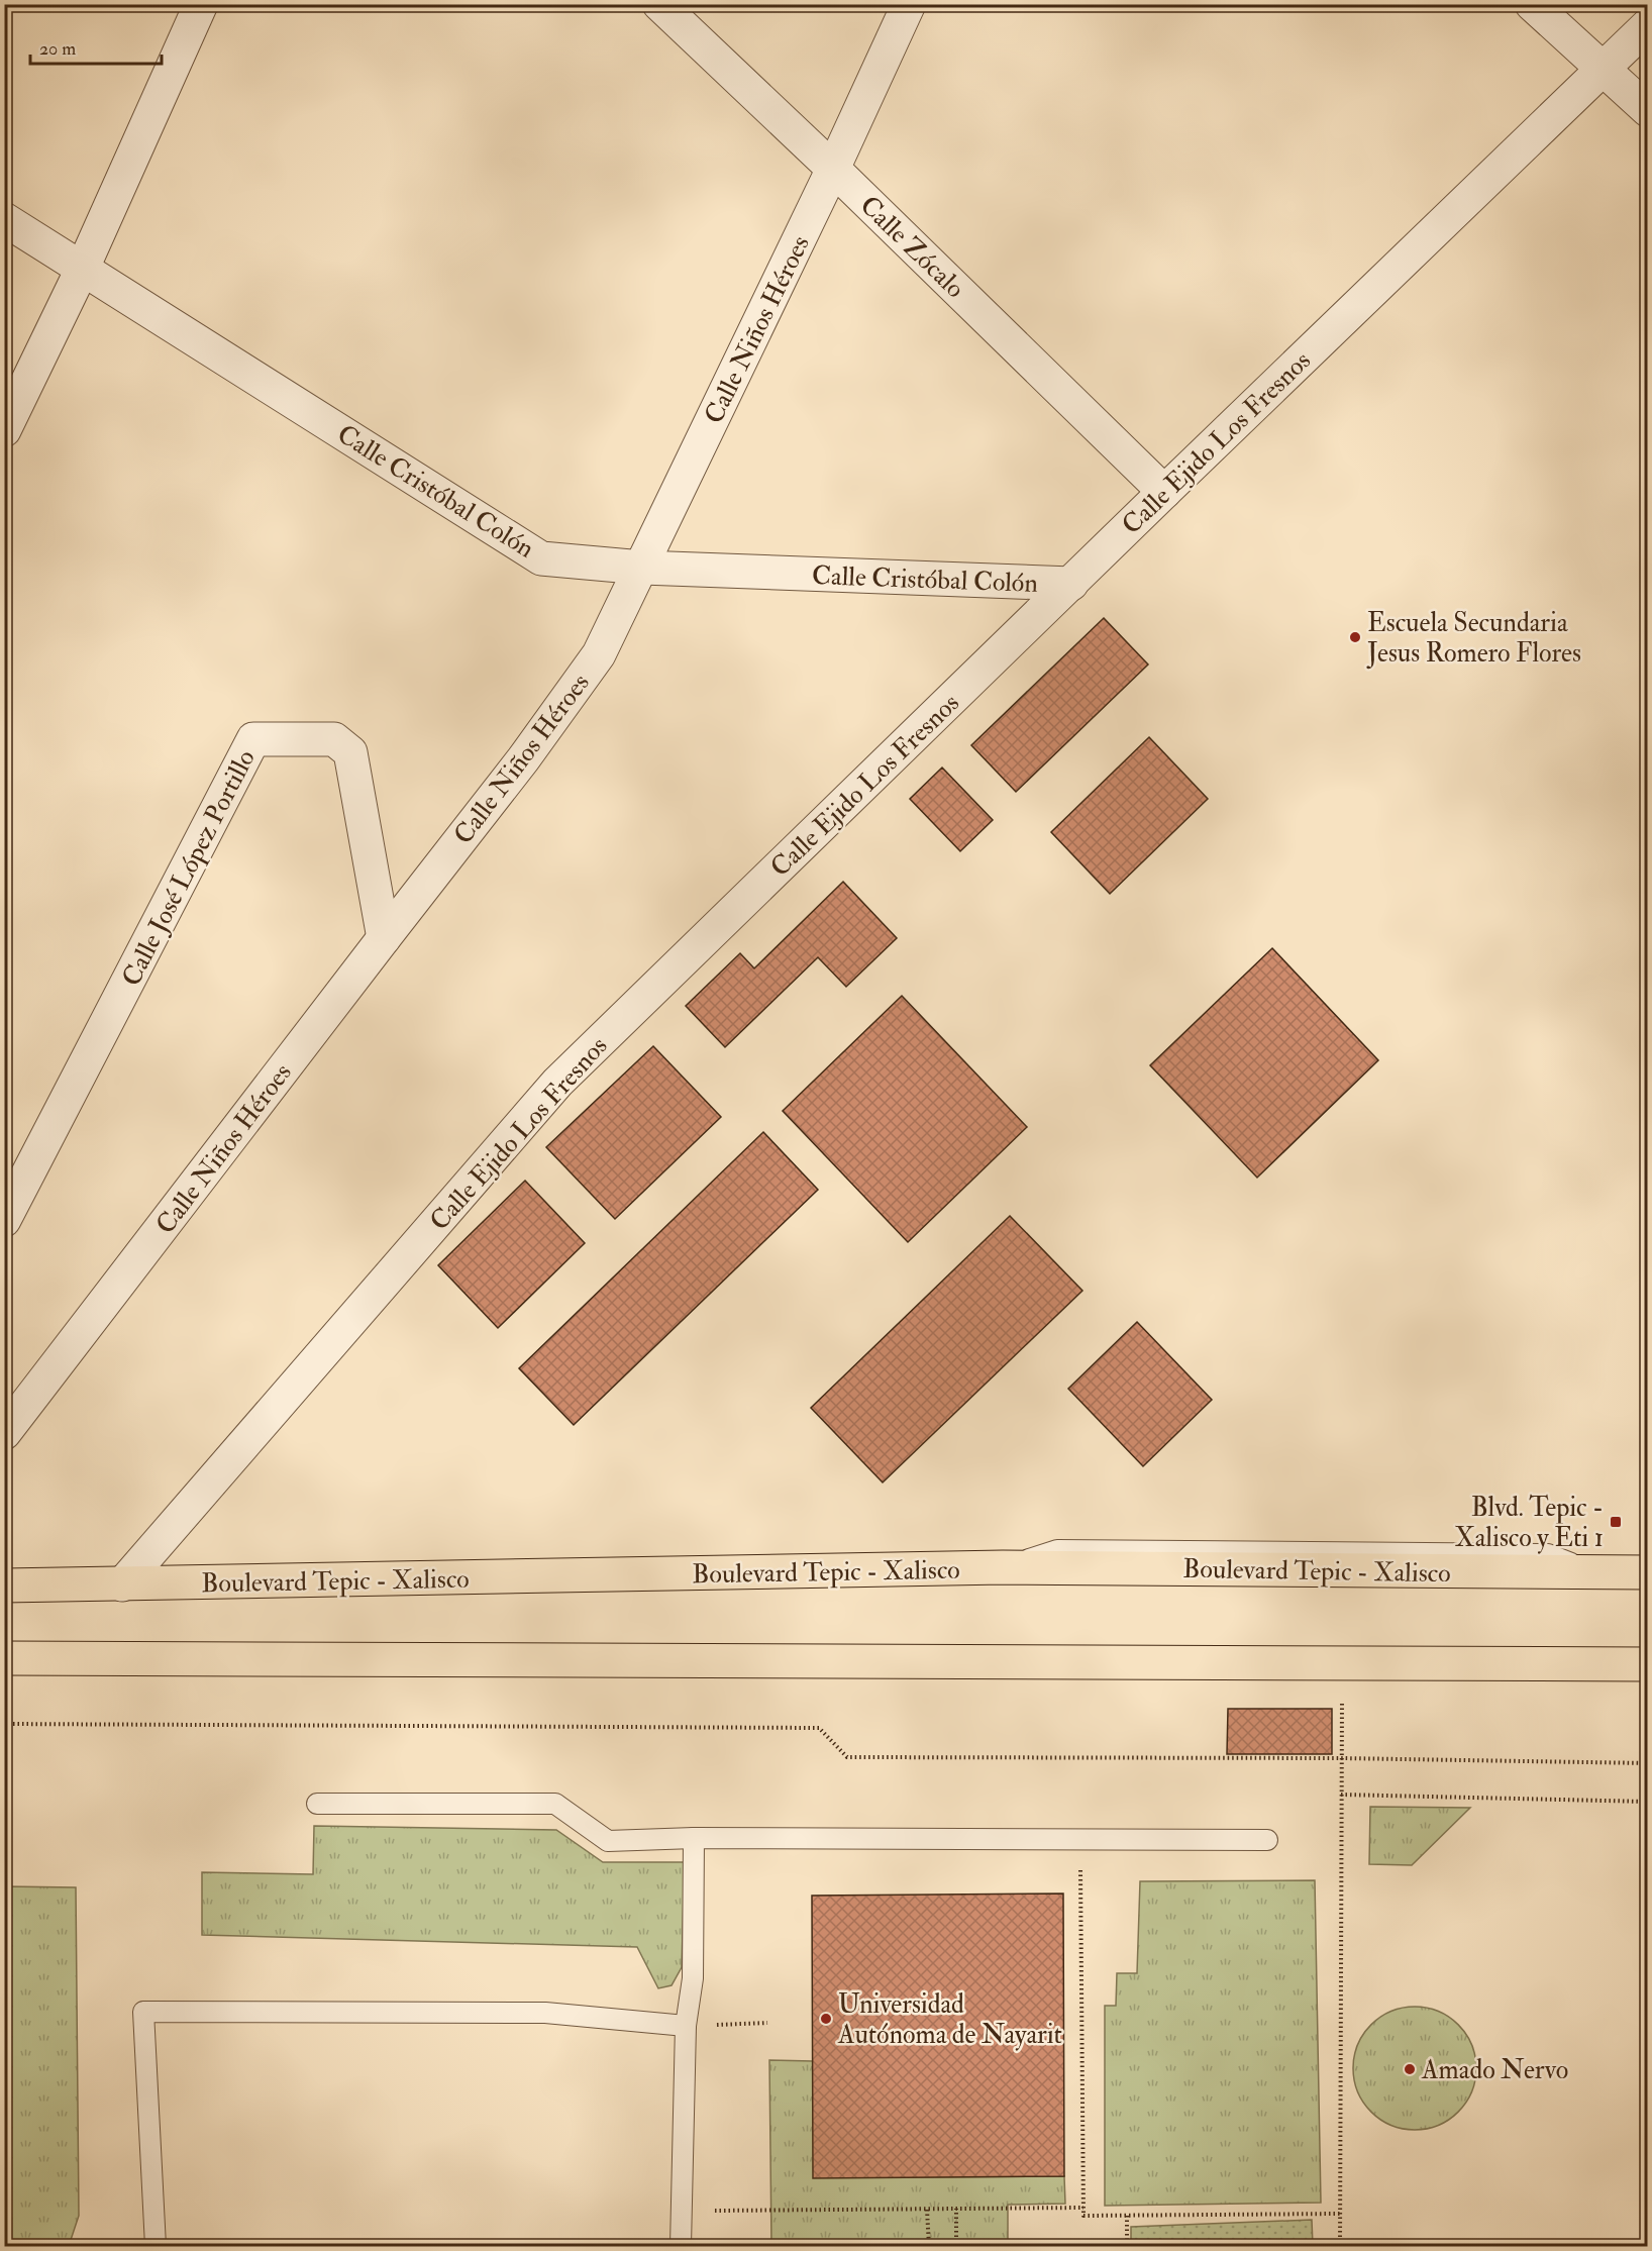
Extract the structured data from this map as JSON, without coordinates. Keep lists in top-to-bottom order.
{
  "streets": {
    "main road": ["Boulevard Tepic - Xalisco"],
    "street": [
      "Calle Zócalo",
      "Calle Niños Héroes",
      "Calle Ejido Los Fresnos",
      "Calle Cristóbal Colón",
      "Calle José López Portillo"
    ]
  },
  "crossings": [
    ["Calle Zócalo", "Calle Niños Héroes"],
    ["Calle Zócalo", "Calle Ejido Los Fresnos"],
    ["Calle Niños Héroes", "Calle Cristóbal Colón"],
    ["Calle Niños Héroes", "Calle José López Portillo"],
    ["Calle Ejido Los Fresnos", "Calle Cristóbal Colón"],
    ["Calle Ejido Los Fresnos", "Boulevard Tepic - Xalisco"]
  ],
  "places": {
    "other": ["Escuela Secundaria Jesus Romero Flores", "Universidad Autónoma de Nayarit", "Amado Nervo"],
    "transit": ["Blvd. Tepic - Xalisco y Eti 1"]
  },
  "scale_bar": "20 m"
}
